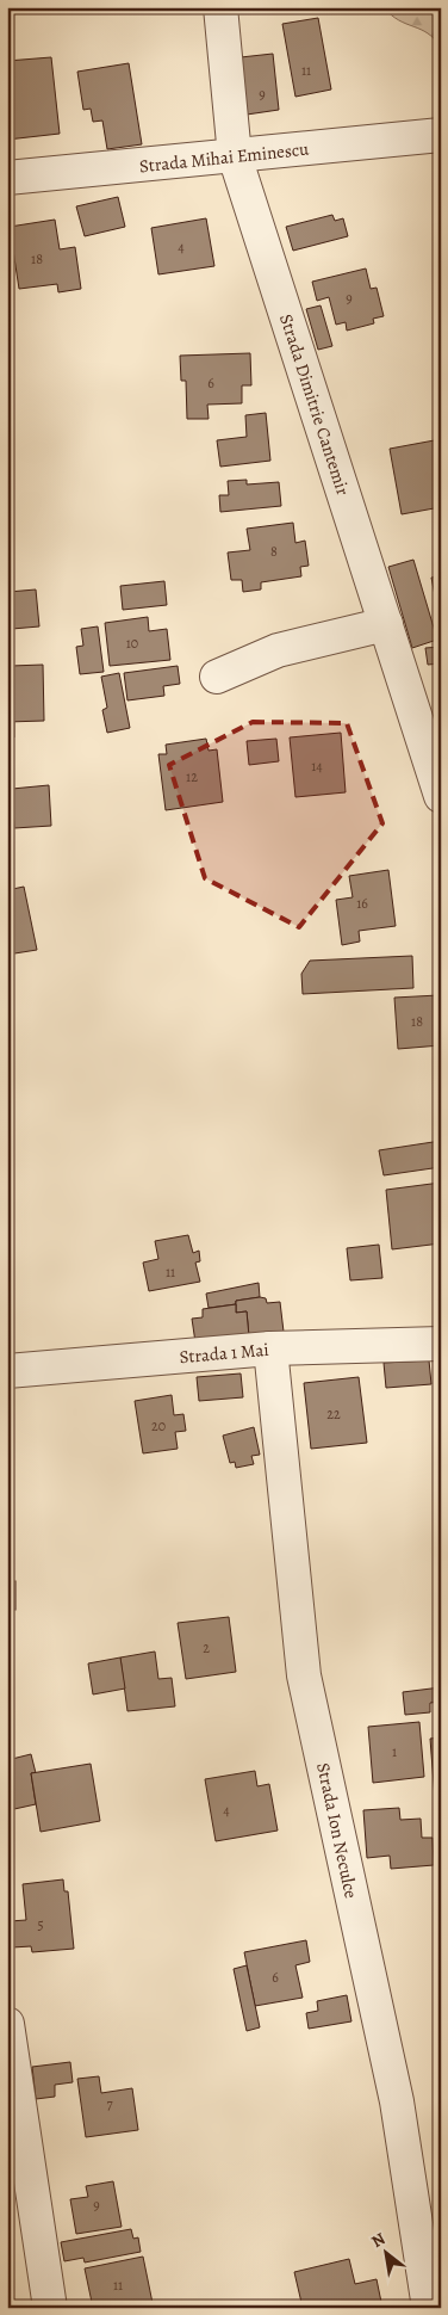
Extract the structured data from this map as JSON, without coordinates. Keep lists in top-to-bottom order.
{
  "streets": {
    "street": [
      "Strada Mihai Eminescu",
      "Strada Dimitrie Cantemir",
      "Strada 1 Mai",
      "Strada Ion Neculce"
    ]
  },
  "crossings": [
    ["Strada Mihai Eminescu", "Strada Dimitrie Cantemir"],
    ["Strada 1 Mai", "Strada Ion Neculce"]
  ],
  "house_numbers": [
    "11",
    "9",
    "4",
    "18",
    "9",
    "6",
    "8",
    "10",
    "14",
    "12",
    "16",
    "18",
    "11",
    "22",
    "20",
    "2",
    "1",
    "4",
    "5",
    "6",
    "7",
    "9",
    "11"
  ],
  "north": "top left"
}
